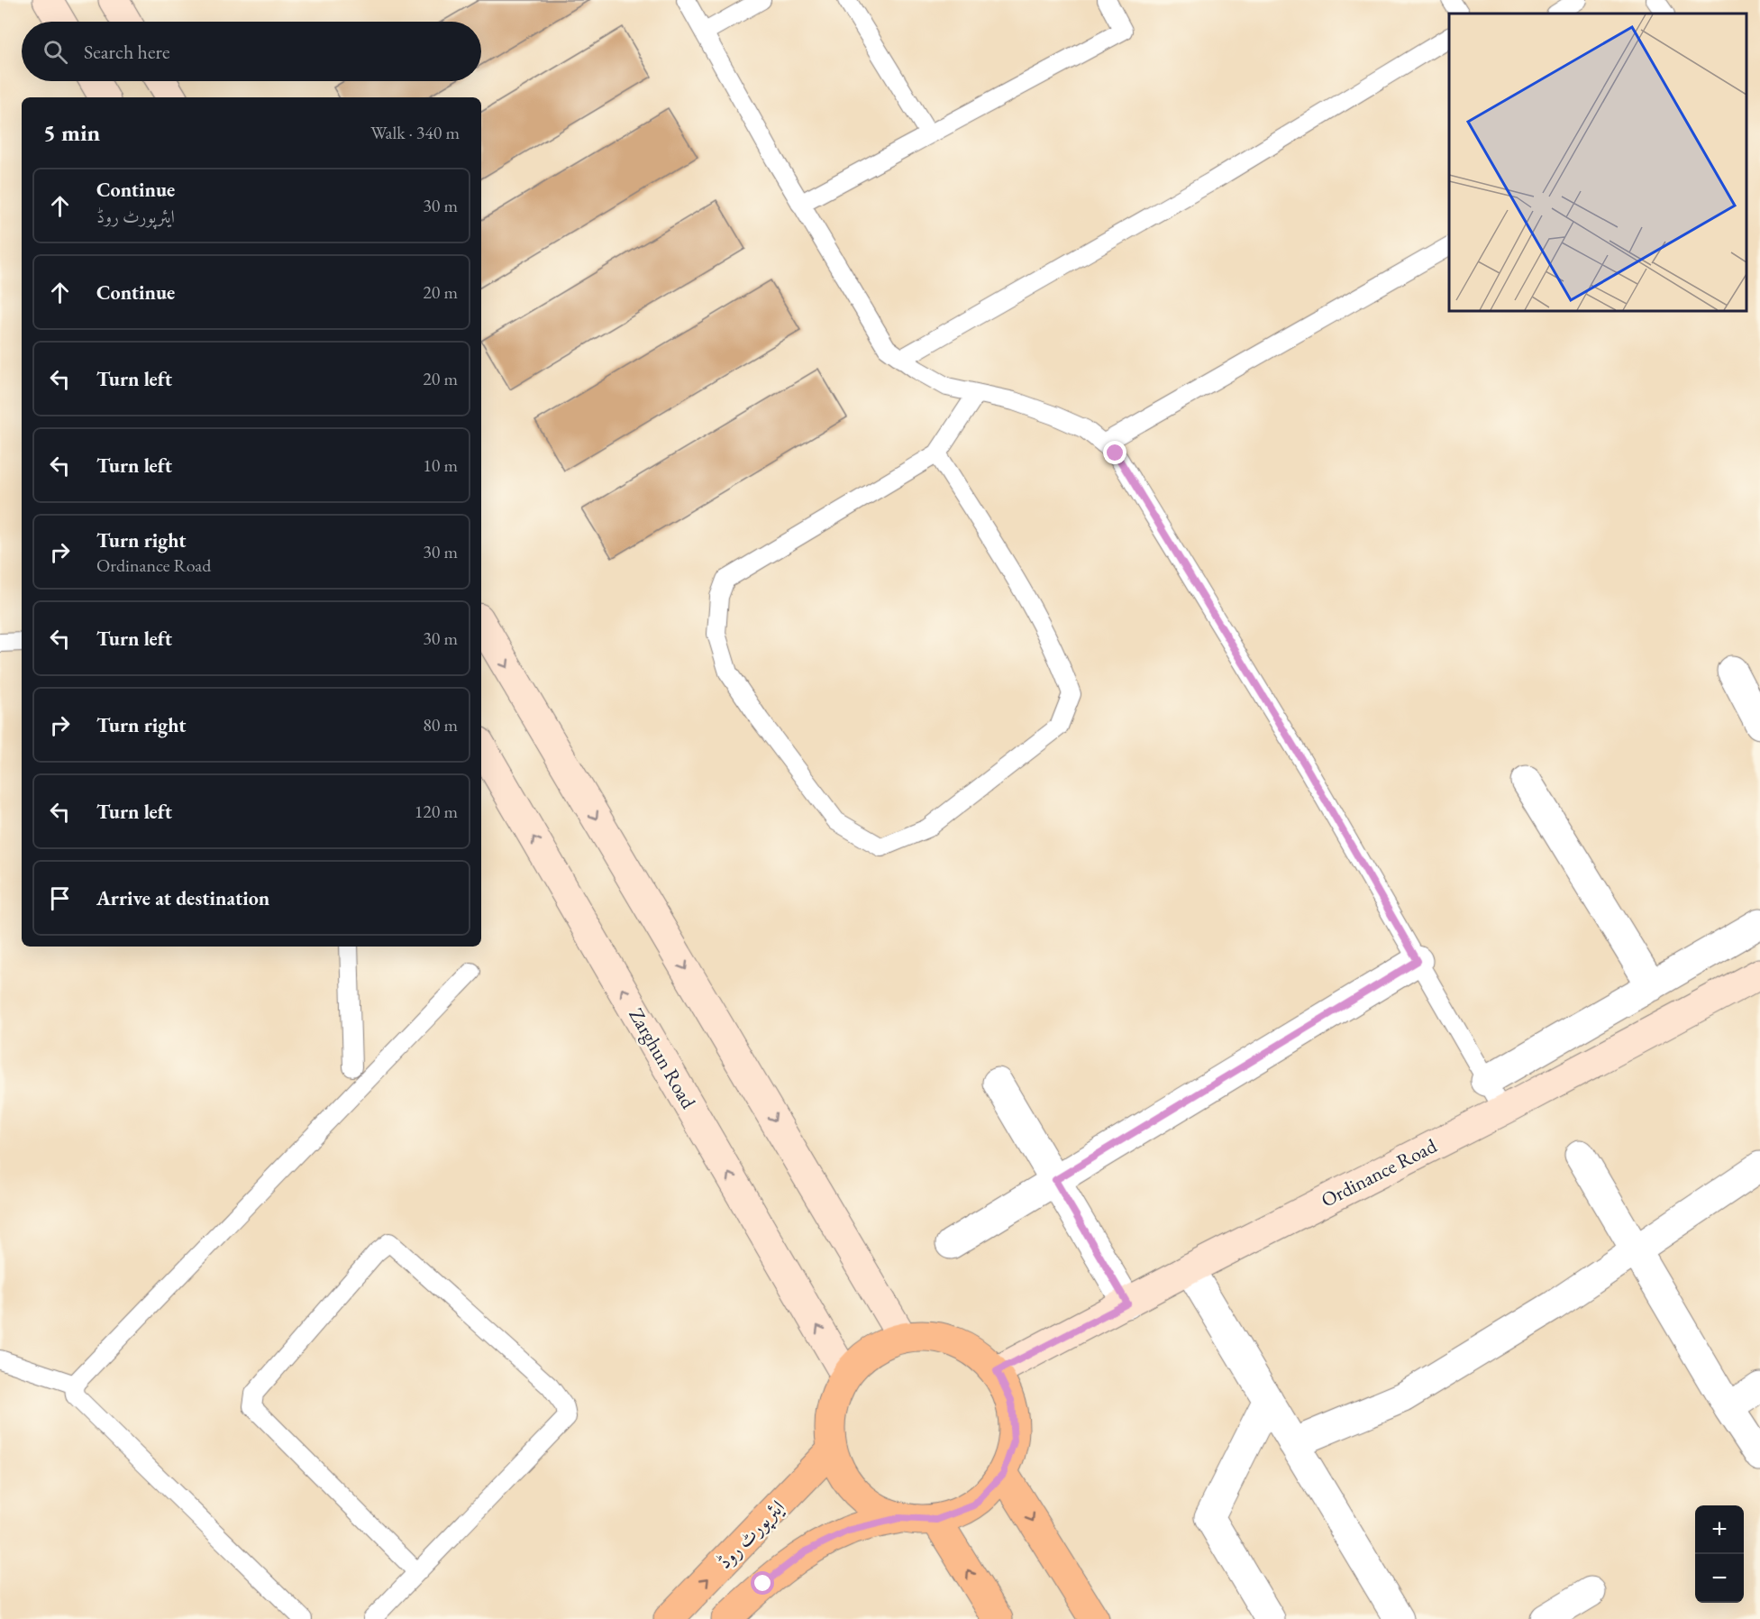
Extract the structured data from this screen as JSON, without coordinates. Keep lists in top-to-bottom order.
{
  "streets": {
    "main road": ["ایئرپورٹ روڈ"],
    "street": ["Zarghun Road", "Ordinance Road"]
  },
  "crossings": [
    ["Zarghun Road", "Ordinance Road"],
    ["Zarghun Road", "ایئرپورٹ روڈ"],
    ["Ordinance Road", "ایئرپورٹ روڈ"]
  ],
  "page": {
    "search": "Search here",
    "heading": ["5 min", "Walk · 340 m"],
    "list": [
      ["Continue", "ایئرپورٹ روڈ", "30 m"],
      ["Continue", "20 m"],
      ["Turn left", "20 m"],
      ["Turn left", "10 m"],
      ["Turn right", "Ordinance Road", "30 m"],
      ["Turn left", "30 m"],
      ["Turn right", "80 m"],
      ["Turn left", "120 m"],
      "Arrive at destination"
    ],
    "map_buttons": ["+", "−"]
  }
}
